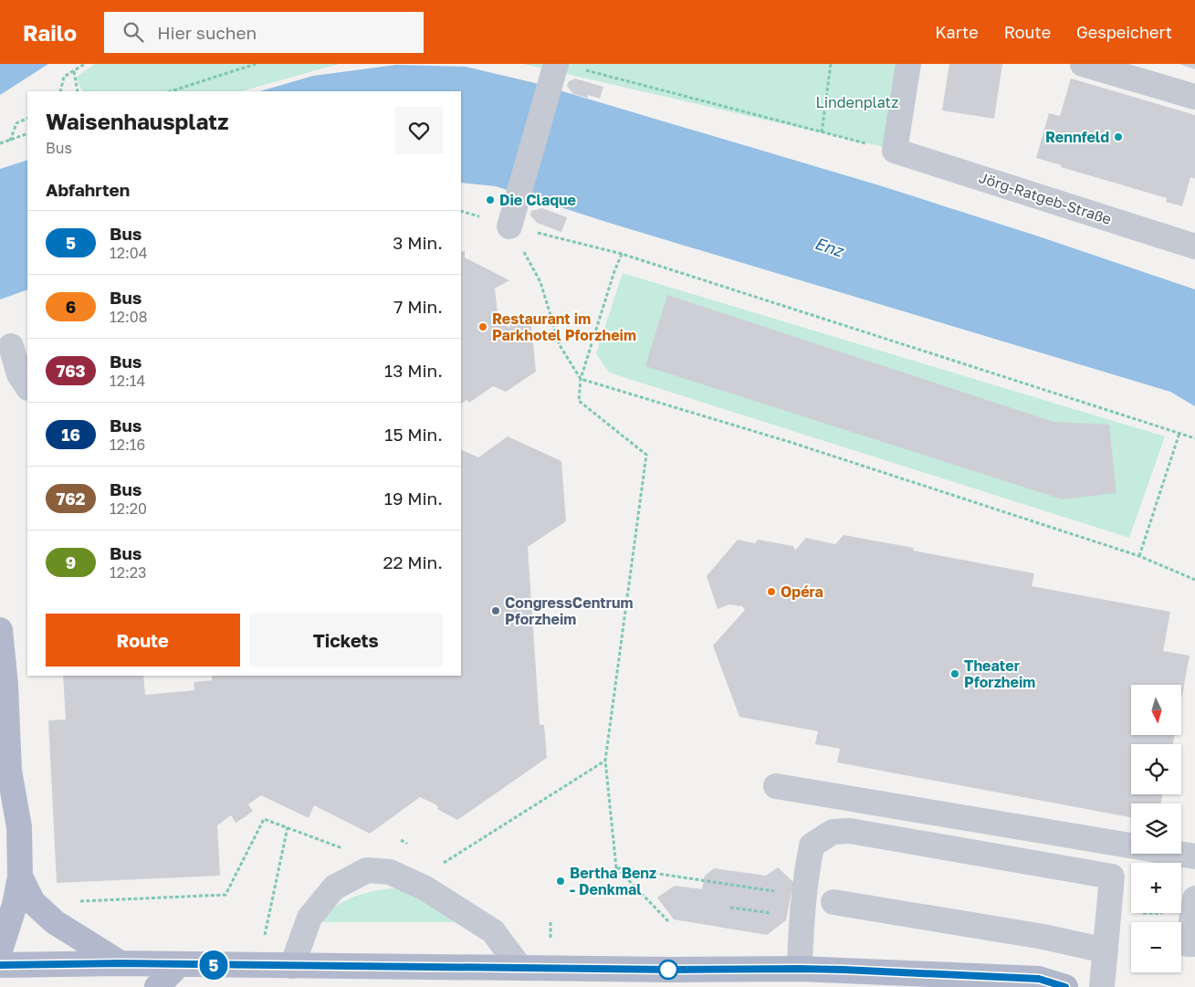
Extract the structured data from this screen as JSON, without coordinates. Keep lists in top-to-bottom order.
{
  "streets": {
    "street": ["Jörg-Ratgeb-Straße"]
  },
  "water": ["Enz"],
  "parks": ["Lindenplatz"],
  "places": [
    "Rennfeld",
    "Die Claque",
    "Restaurant im Parkhotel Pforzheim",
    "Opéra",
    "CongressCentrum Pforzheim",
    "Theater Pforzheim",
    "Bertha Benz - Denkmal"
  ],
  "lines": ["bus line 5"],
  "north": "bottom",
  "page": {
    "header": "Railo",
    "search": "Hier suchen",
    "nav": ["Karte", "Route", "Gespeichert"],
    "on_map": "5",
    "heading": [
      ["Waisenhausplatz", "Bus"],
      "Abfahrten"
    ],
    "list": [
      {
        "mark": "5",
        "name": "Bus",
        "note": "12:04",
        "value": "3 Min."
      },
      {
        "mark": "6",
        "name": "Bus",
        "note": "12:08",
        "value": "7 Min."
      },
      {
        "mark": "763",
        "name": "Bus",
        "note": "12:14",
        "value": "13 Min."
      },
      {
        "mark": "16",
        "name": "Bus",
        "note": "12:16",
        "value": "15 Min."
      },
      {
        "mark": "762",
        "name": "Bus",
        "note": "12:20",
        "value": "19 Min."
      },
      {
        "mark": "9",
        "name": "Bus",
        "note": "12:23",
        "value": "22 Min."
      }
    ],
    "buttons": ["Route", "Tickets"],
    "map_buttons": ["+", "−"]
  }
}
